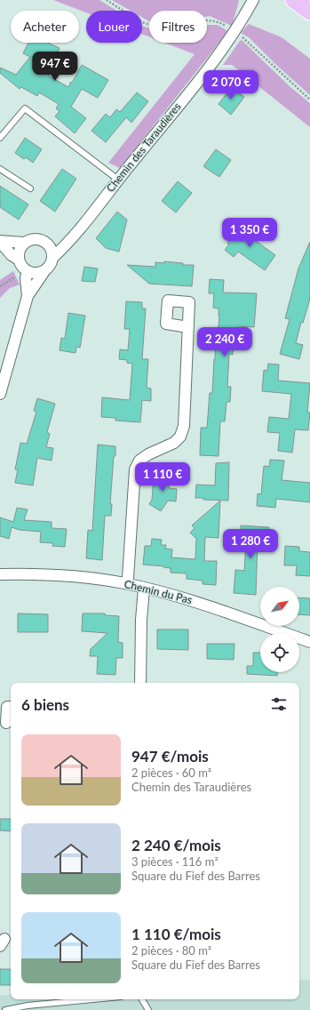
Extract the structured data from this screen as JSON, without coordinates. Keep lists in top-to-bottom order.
{
  "streets": {
    "street": ["Chemin des Taraudières", "Chemin du Pas"]
  },
  "north": "top right",
  "page": {
    "chip": ["Acheter", "Louer", "Filtres"],
    "price": [
      "947 €",
      "2 070 €",
      "1 350 €",
      "2 240 €",
      "1 110 €",
      "1 280 €"
    ],
    "heading": "6 biens",
    "list": [
      {
        "name": "947 €/mois",
        "note": "2 pièces · 60 m² · Chemin des Taraudières"
      },
      {
        "name": "2 240 €/mois",
        "note": "3 pièces · 116 m² · Square du Fief des Barres"
      },
      {
        "name": "1 110 €/mois",
        "note": "2 pièces · 80 m² · Square du Fief des Barres"
      }
    ]
  }
}
